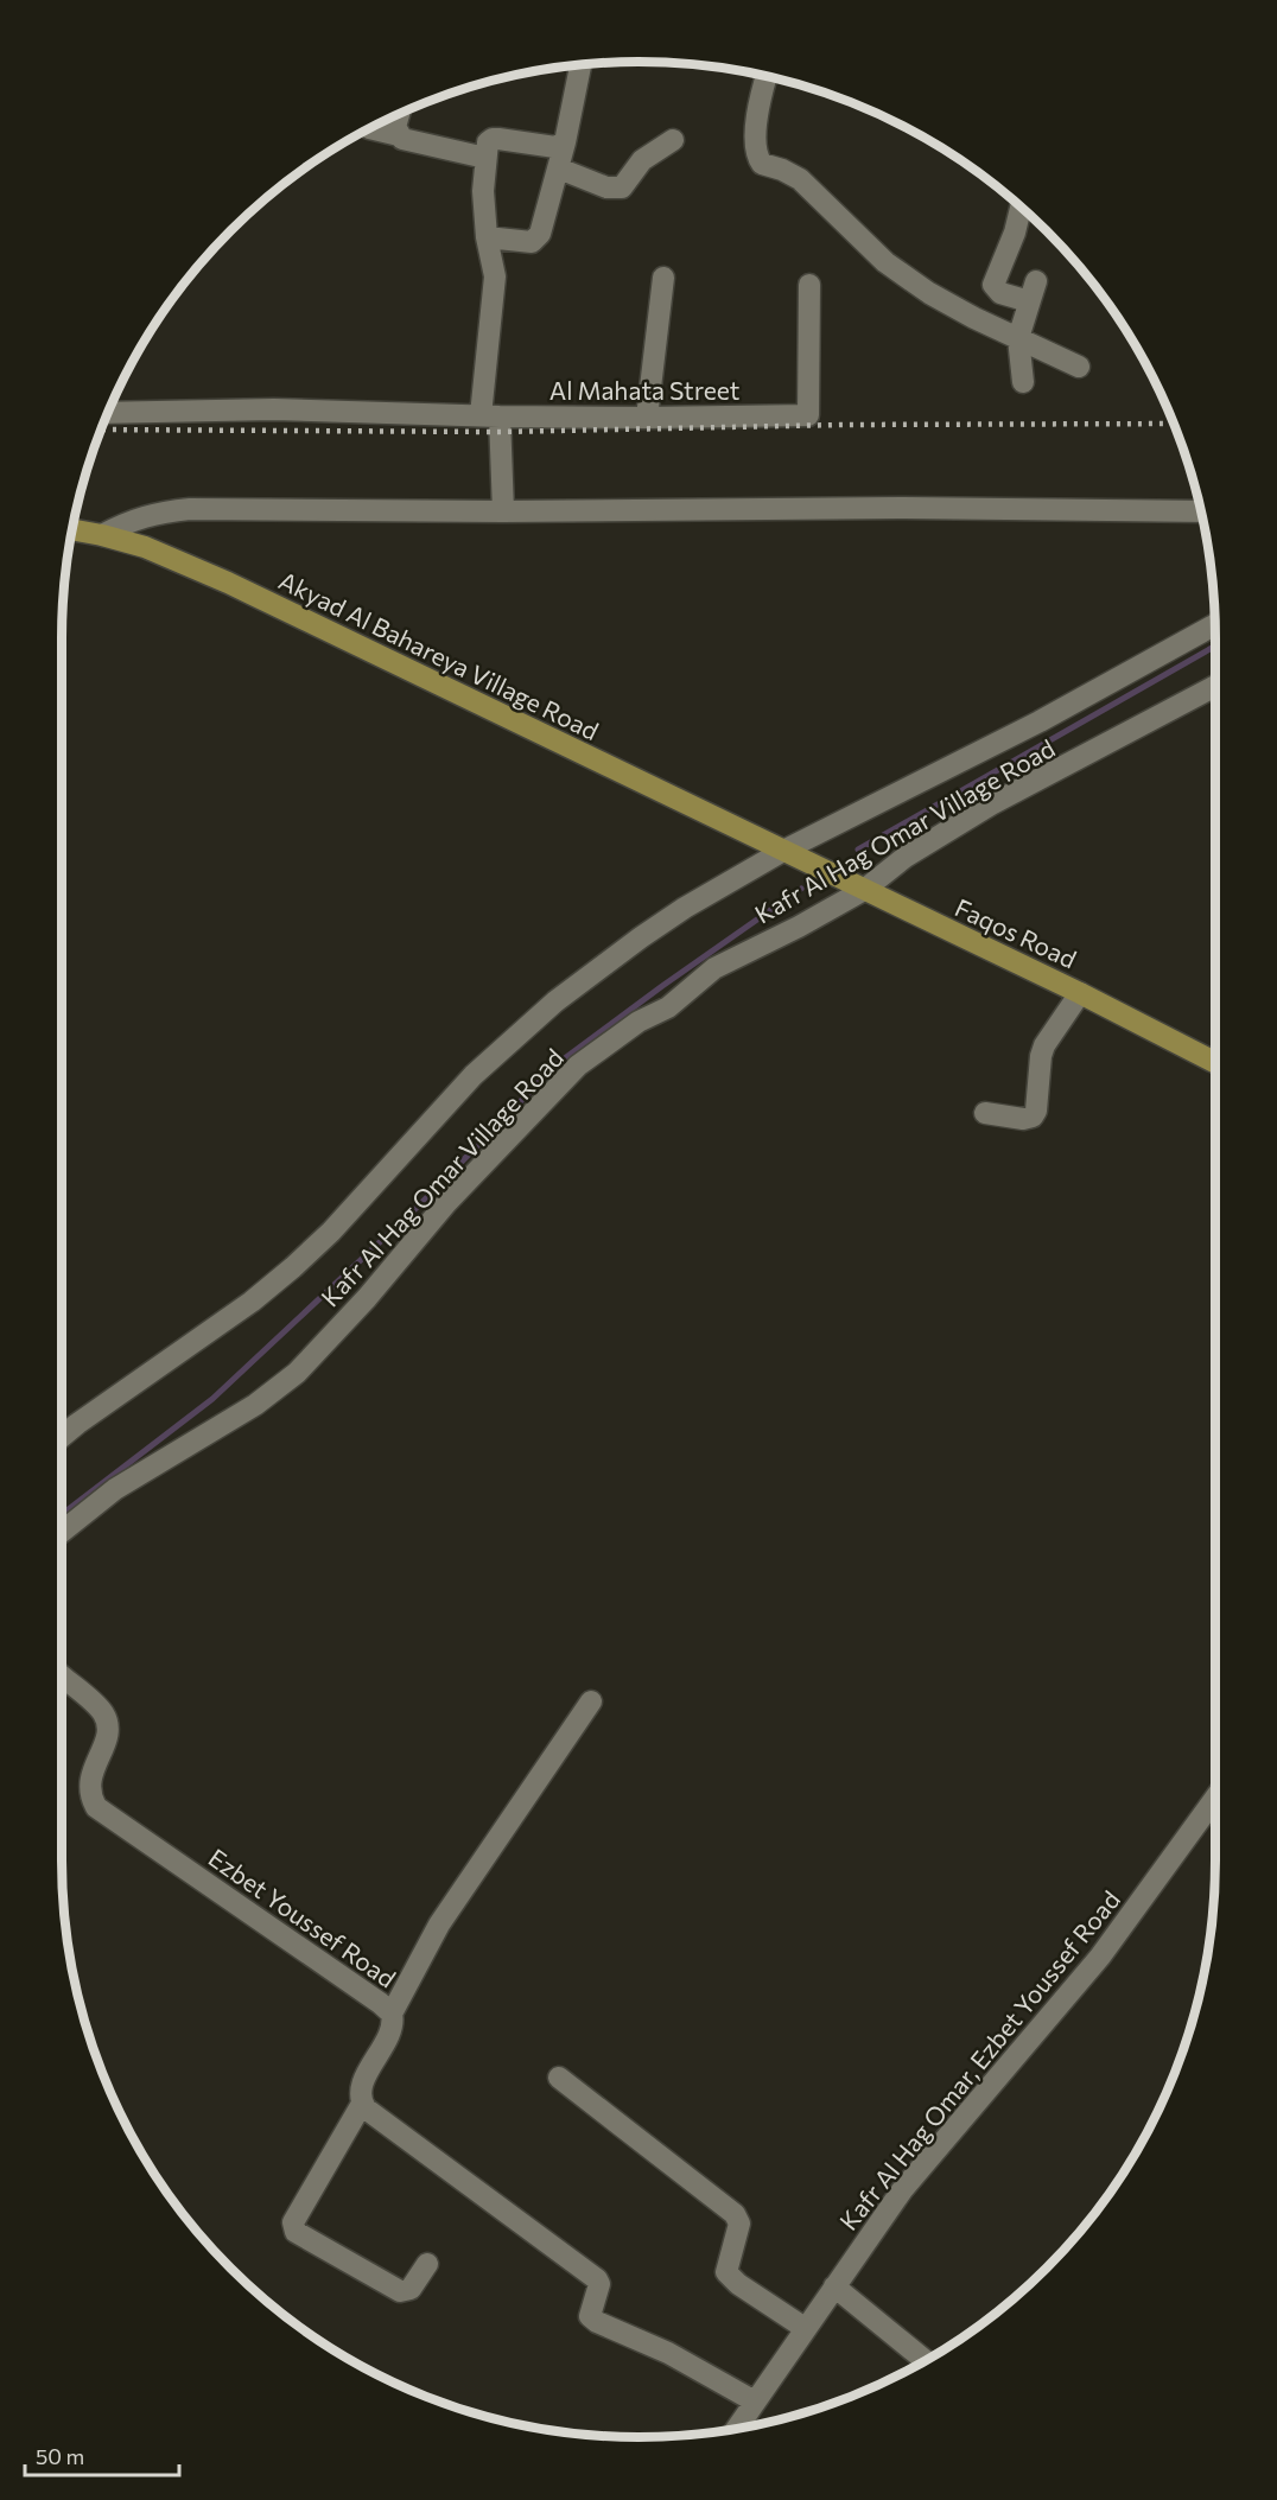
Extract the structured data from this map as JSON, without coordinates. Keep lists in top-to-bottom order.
{
  "streets": {
    "main road": ["Akyad Al Bahareya Village Road", "Faqos Road"],
    "street": [
      "Al Mahata Street",
      "Kafr Al Hag Omar Village Road",
      "Ezbet Youssef Road",
      "Kafr Al Hag Omar, Ezbet Youssef Road"
    ]
  },
  "crossings": [
    ["Akyad Al Bahareya Village Road", "Kafr Al Hag Omar Village Road"],
    ["Akyad Al Bahareya Village Road", "Faqos Road"],
    ["Kafr Al Hag Omar Village Road", "Faqos Road"]
  ],
  "scale_bar": "50 m"
}
